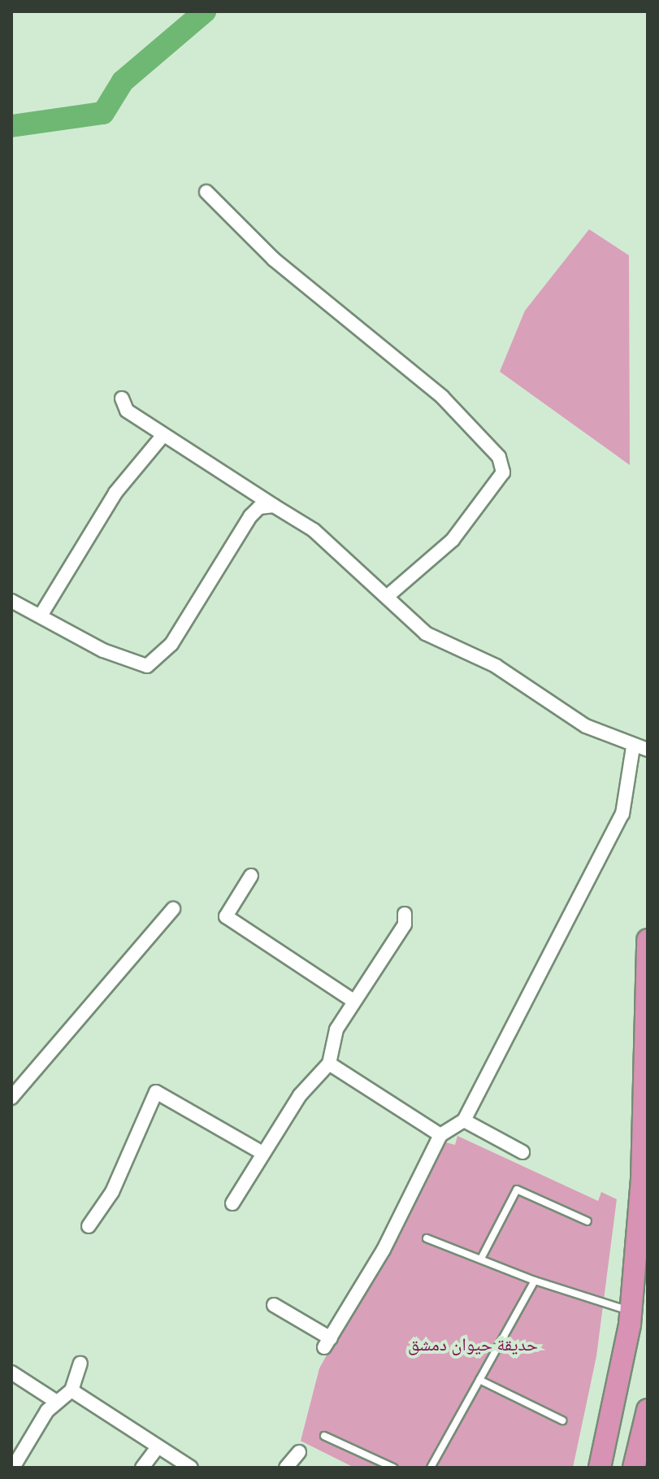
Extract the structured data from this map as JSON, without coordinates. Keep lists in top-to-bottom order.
{
  "parks": ["حديقة حيوان دمشق"]
}
